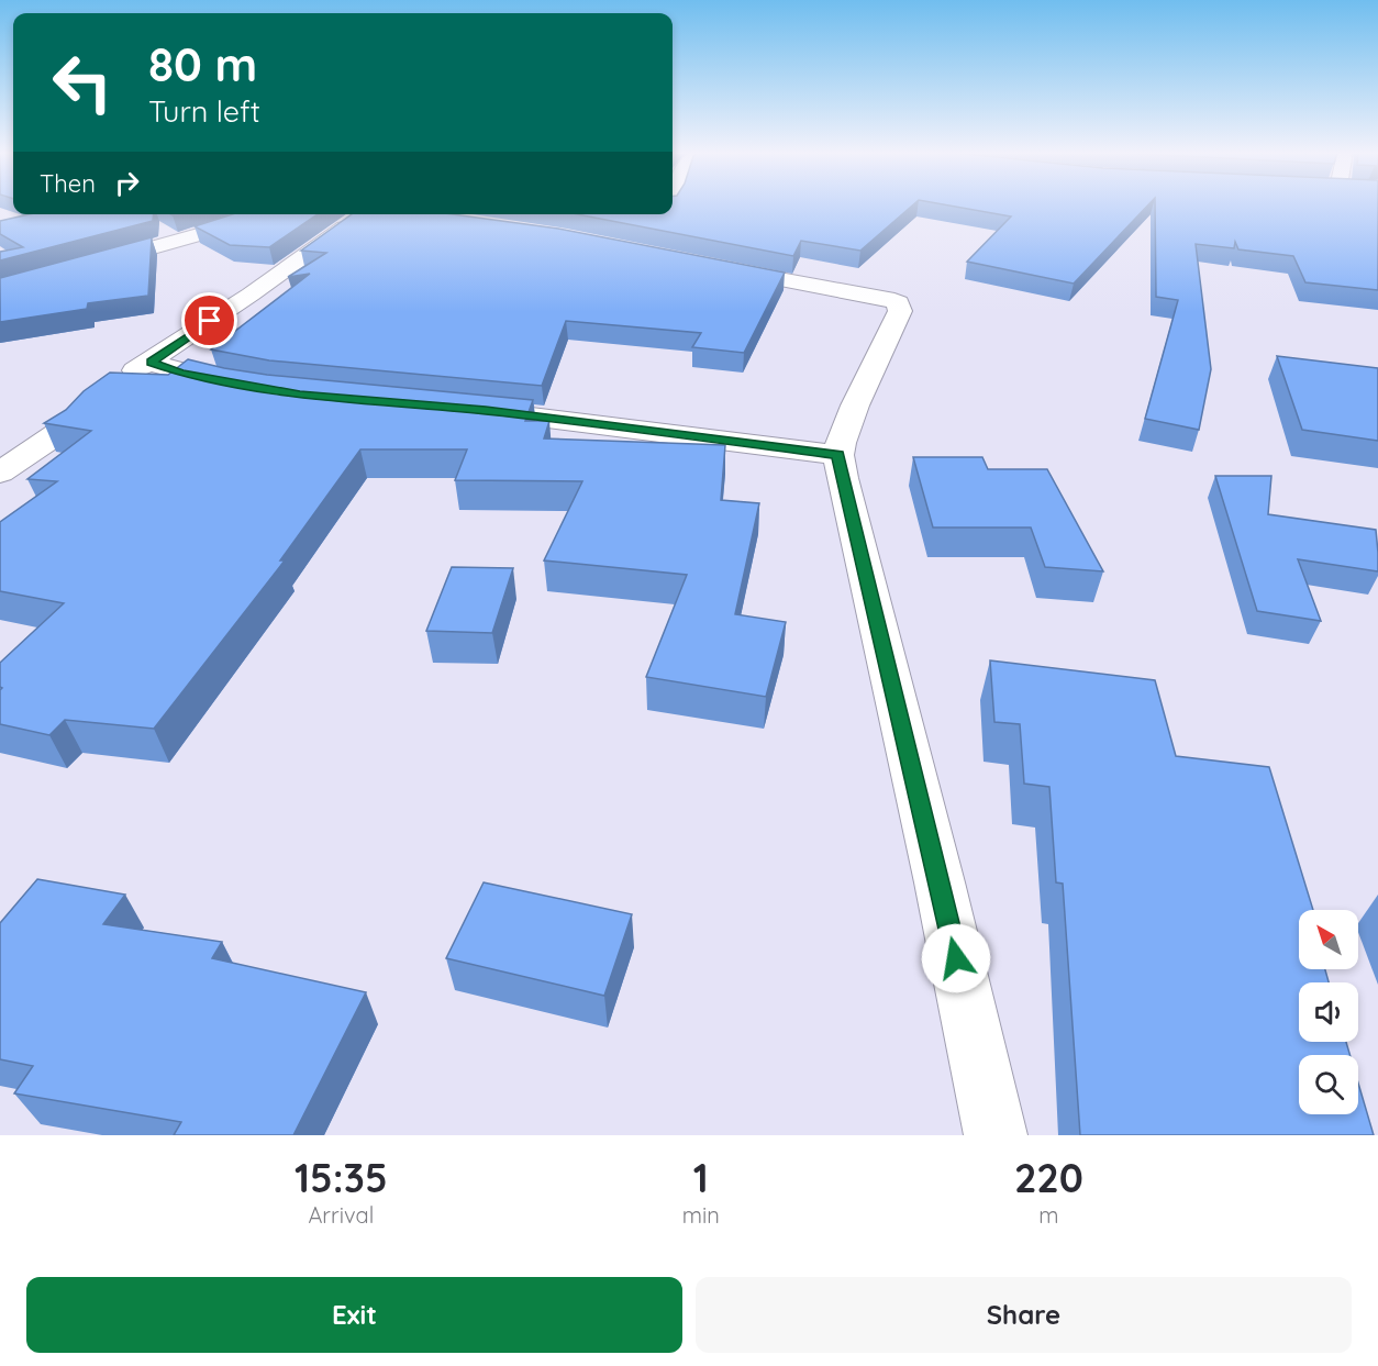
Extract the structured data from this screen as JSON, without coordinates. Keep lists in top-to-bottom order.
{
  "north": "top left",
  "page": {
    "turn": ["80 m", "Turn left"],
    "then": "Then",
    "eta": [
      "15:35",
      "Arrival",
      "1",
      "min",
      "220",
      "m"
    ],
    "buttons": ["Exit", "Share"]
  }
}
